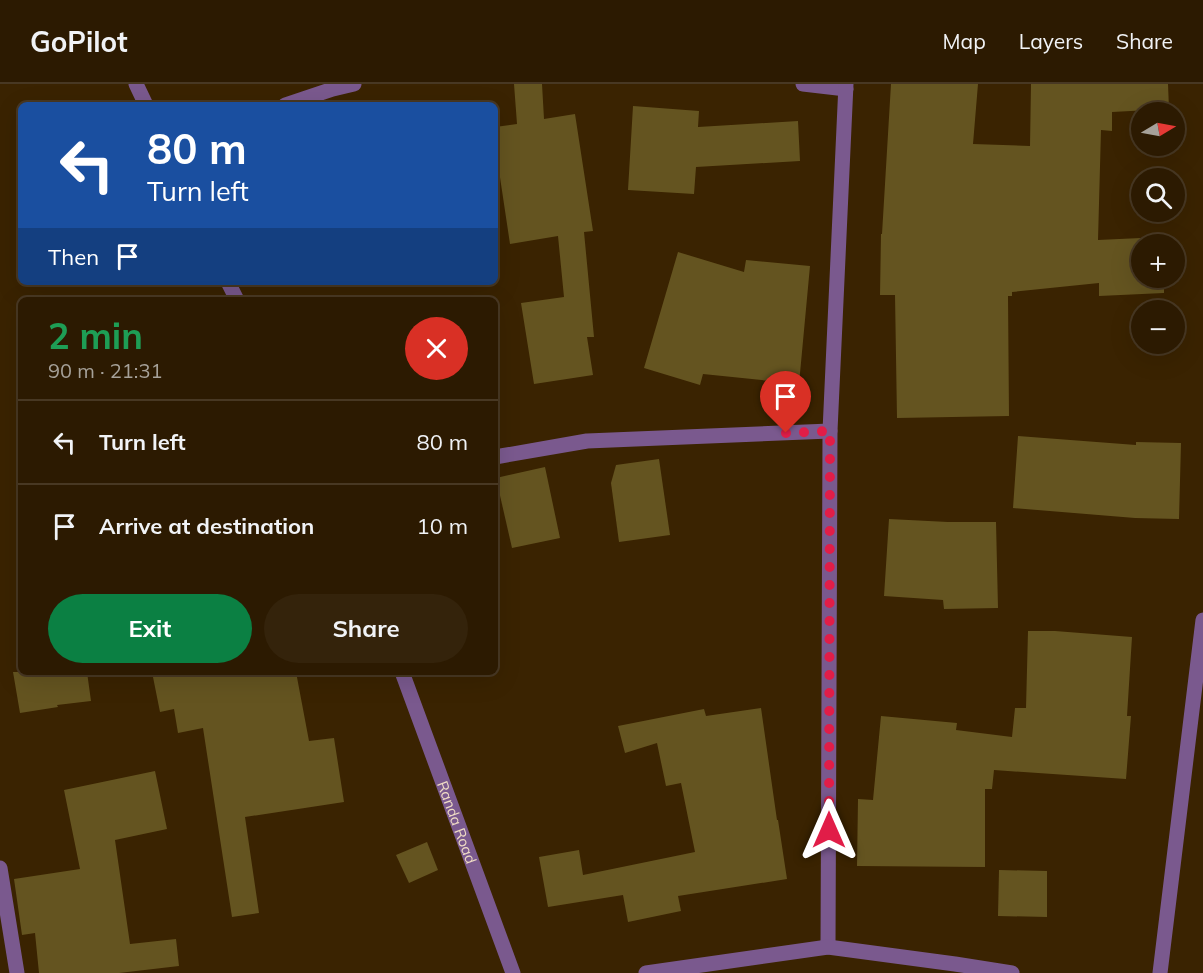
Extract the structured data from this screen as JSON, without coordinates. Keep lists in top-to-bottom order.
{
  "streets": {
    "street": ["Randa Road"]
  },
  "north": "right",
  "page": {
    "header": "GoPilot",
    "nav": ["Map", "Layers", "Share"],
    "map_buttons": ["+", "−"],
    "turn": ["80 m", "Turn left"],
    "then": "Then",
    "heading": ["2 min", "90 m · 21:31"],
    "list": [
      {
        "name": "Turn left",
        "value": "80 m"
      },
      {
        "name": "Arrive at destination",
        "value": "10 m"
      }
    ],
    "buttons": ["Exit", "Share"]
  }
}
